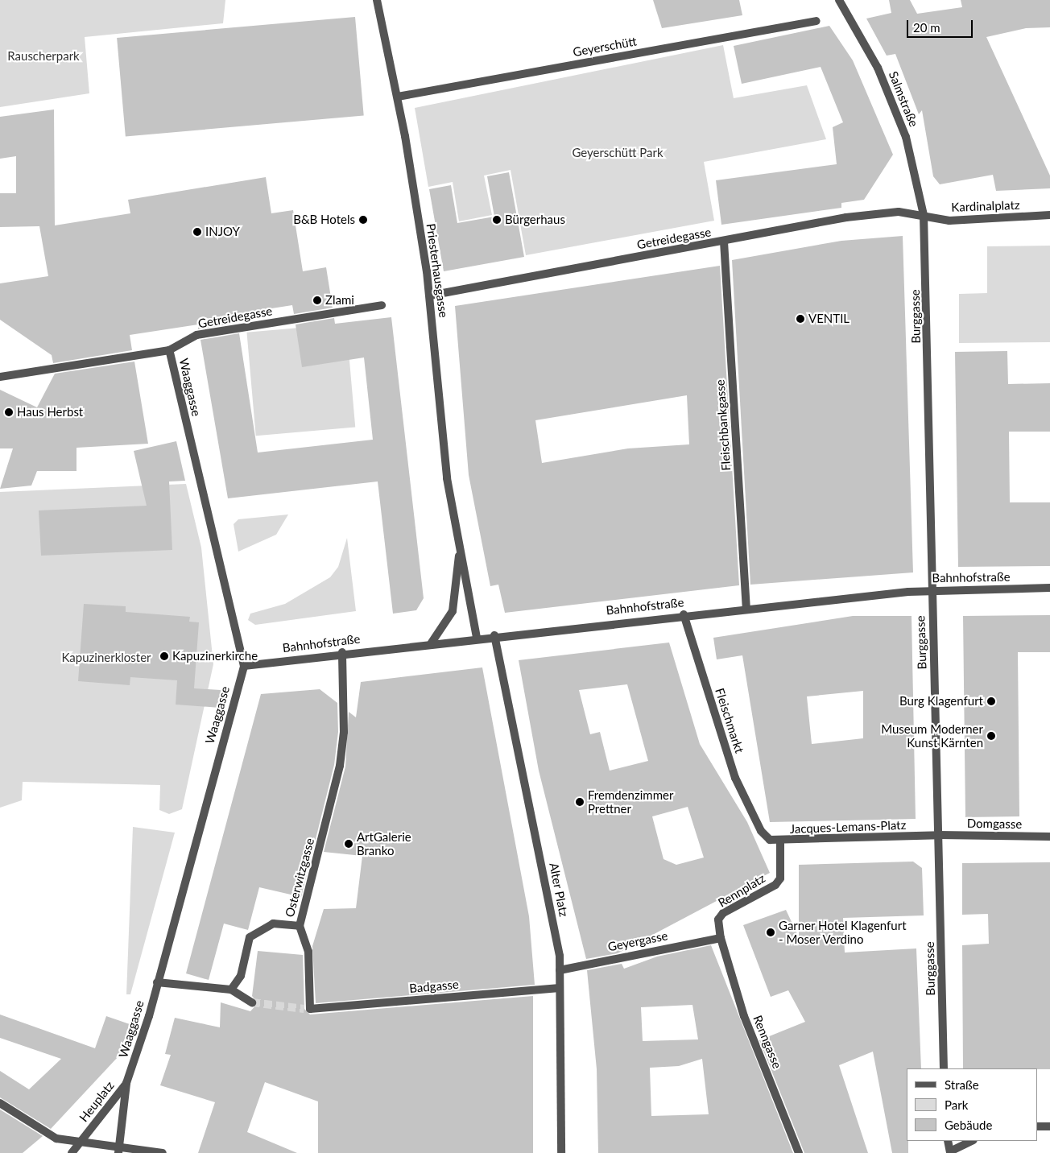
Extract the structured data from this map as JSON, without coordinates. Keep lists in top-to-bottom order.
{
  "streets": {
    "street": [
      "Geyerschütt",
      "Salmstraße",
      "Kardinalplatz",
      "Getreidegasse",
      "Priesterhausgasse",
      "Burggasse",
      "Waaggasse",
      "Fleischbankgasse",
      "Bahnhofstraße",
      "Fleischmarkt",
      "Domgasse",
      "Jacques-Lemans-Platz",
      "Osterwitzgasse",
      "Alter Platz",
      "Rennplatz",
      "Geyergasse",
      "Badgasse",
      "Renngasse",
      "Heuplatz"
    ]
  },
  "crossings": [
    ["Geyerschütt", "Priesterhausgasse"],
    ["Salmstraße", "Kardinalplatz"],
    ["Salmstraße", "Getreidegasse"],
    ["Salmstraße", "Burggasse"],
    ["Kardinalplatz", "Getreidegasse"],
    ["Kardinalplatz", "Burggasse"],
    ["Getreidegasse", "Priesterhausgasse"],
    ["Getreidegasse", "Burggasse"],
    ["Getreidegasse", "Waaggasse"],
    ["Getreidegasse", "Fleischbankgasse"],
    ["Priesterhausgasse", "Bahnhofstraße"],
    ["Burggasse", "Bahnhofstraße"],
    ["Burggasse", "Domgasse"],
    ["Burggasse", "Jacques-Lemans-Platz"],
    ["Waaggasse", "Bahnhofstraße"],
    ["Waaggasse", "Heuplatz"],
    ["Fleischbankgasse", "Bahnhofstraße"],
    ["Bahnhofstraße", "Fleischmarkt"],
    ["Bahnhofstraße", "Osterwitzgasse"],
    ["Bahnhofstraße", "Alter Platz"],
    ["Fleischmarkt", "Jacques-Lemans-Platz"],
    ["Domgasse", "Jacques-Lemans-Platz"],
    ["Jacques-Lemans-Platz", "Rennplatz"],
    ["Osterwitzgasse", "Badgasse"],
    ["Alter Platz", "Geyergasse"],
    ["Alter Platz", "Badgasse"],
    ["Rennplatz", "Geyergasse"],
    ["Rennplatz", "Renngasse"],
    ["Geyergasse", "Renngasse"]
  ],
  "parks": ["Rauscherpark", "Geyerschütt Park", "Kapuzinerkloster"],
  "places": [
    "B&B Hotels",
    "Bürgerhaus",
    "INJOY",
    "Zlami",
    "VENTIL",
    "Haus Herbst",
    "Kapuzinerkirche",
    "Burg Klagenfurt",
    "Museum Moderner Kunst Kärnten",
    "Fremdenzimmer Prettner",
    "ArtGalerie Branko",
    "Garner Hotel Klagenfurt - Moser Verdino"
  ],
  "legend": ["Straße", "Park", "Gebäude"],
  "scale_bar": "20 m"
}
